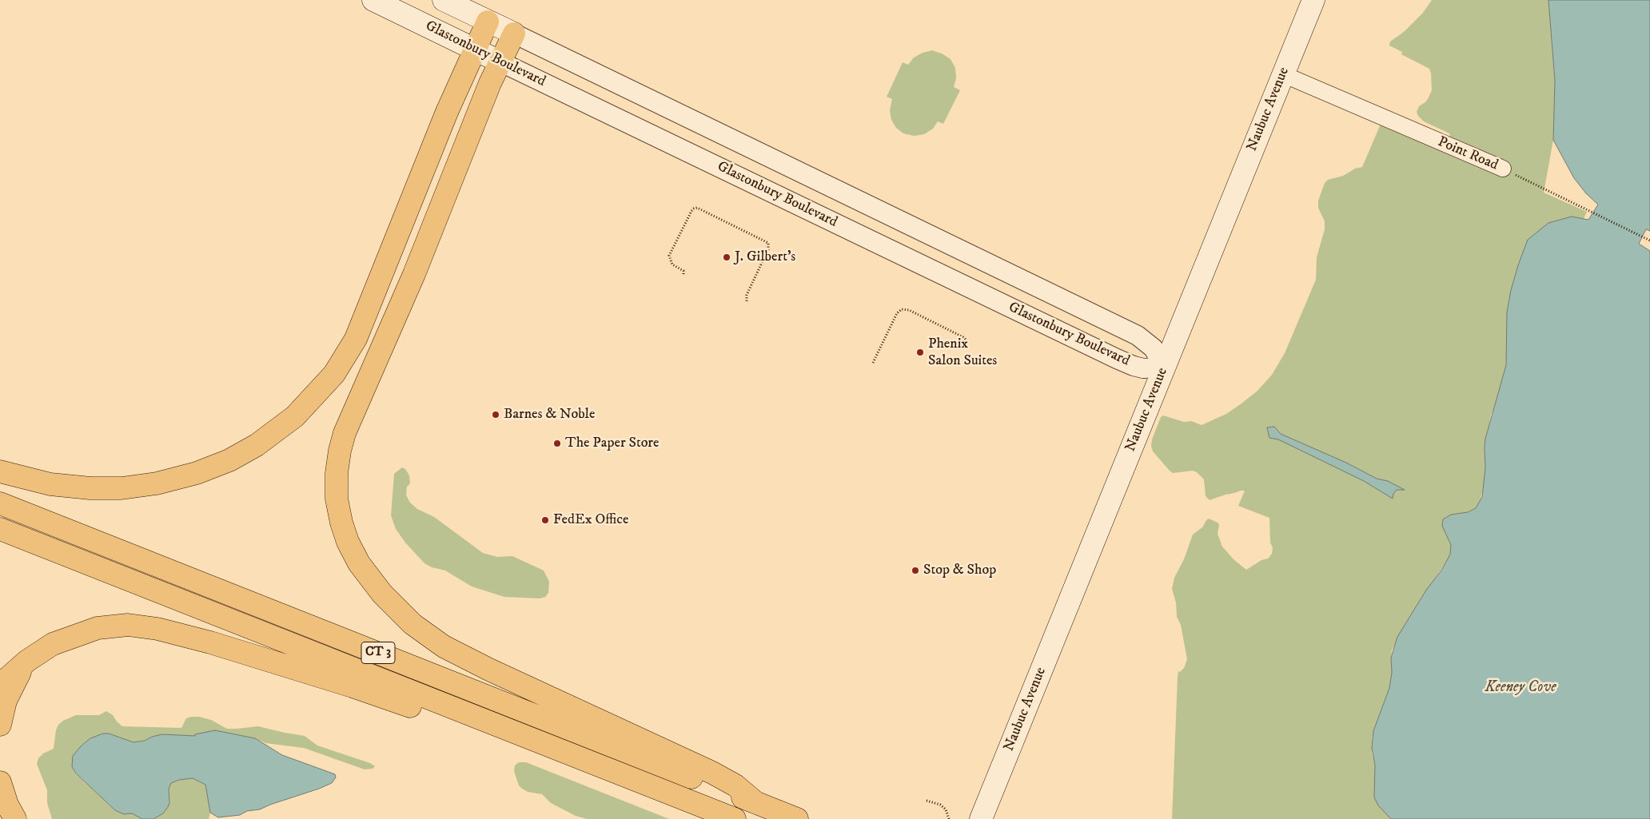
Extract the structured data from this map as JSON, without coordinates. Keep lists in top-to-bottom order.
{
  "streets": {
    "highway": ["CT 3"],
    "main road": ["Glastonbury Boulevard", "Naubuc Avenue"],
    "street": ["Point Road"]
  },
  "crossings": [
    ["Glastonbury Boulevard", "Naubuc Avenue"],
    ["Naubuc Avenue", "Point Road"]
  ],
  "water": ["Keeney Cove"],
  "places": [
    "J. Gilbert's",
    "Phenix Salon Suites",
    "Barnes & Noble",
    "The Paper Store",
    "FedEx Office",
    "Stop & Shop"
  ]
}
